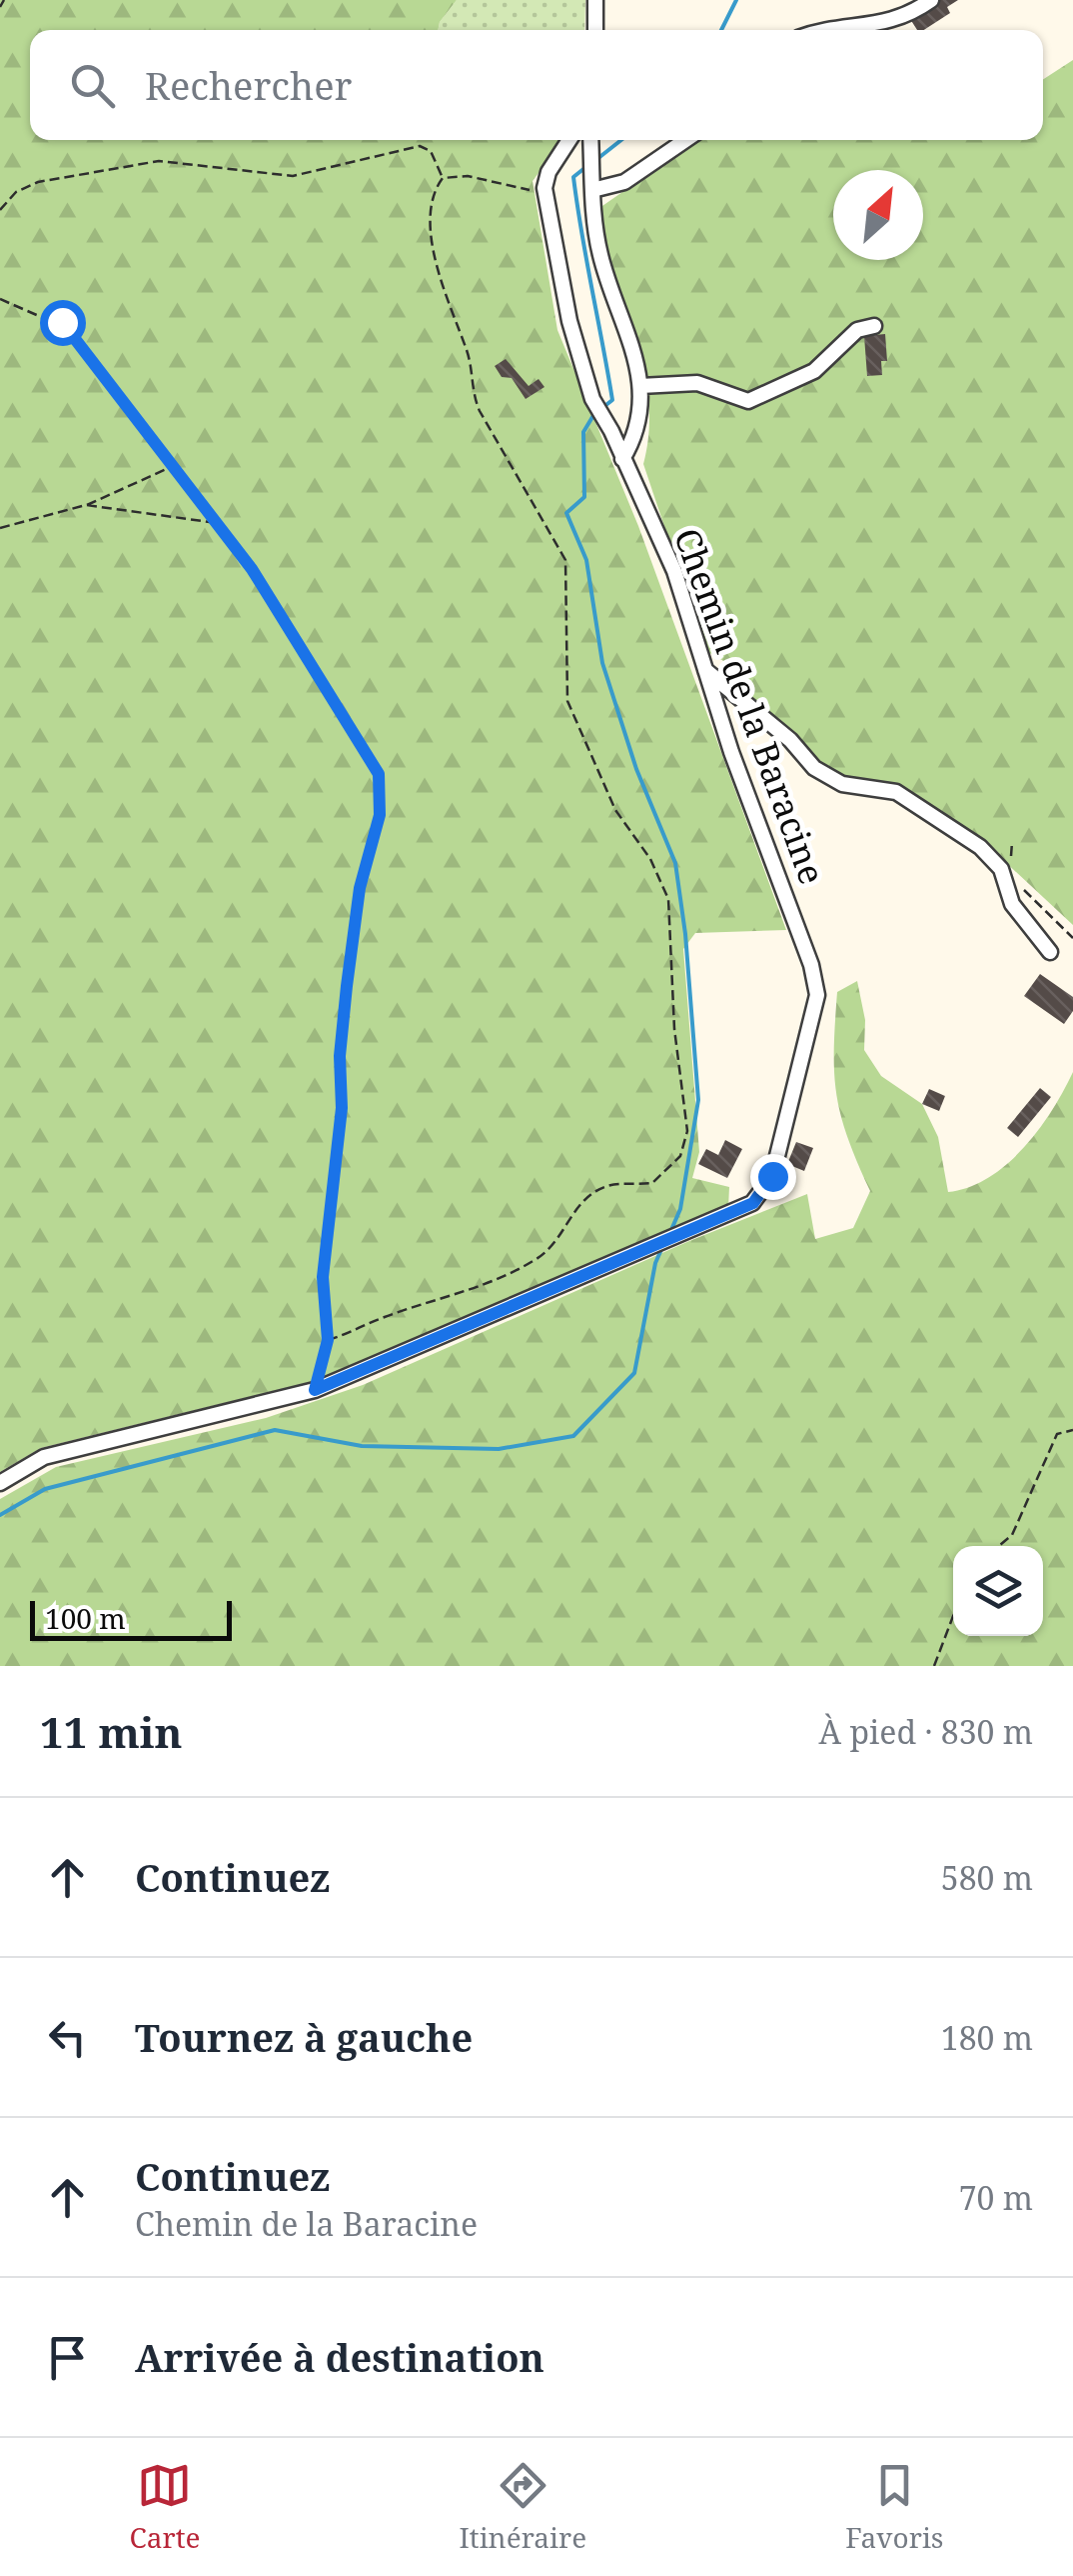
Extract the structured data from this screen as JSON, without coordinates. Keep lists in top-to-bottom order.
{
  "streets": {
    "street": ["Chemin de la Baracine"]
  },
  "scale_bar": "100 m",
  "north": "top right",
  "page": {
    "search": "Rechercher",
    "scale": "100 m",
    "heading": ["11 min", "À pied · 830 m"],
    "list": [
      ["Continuez", "580 m"],
      ["Tournez à gauche", "180 m"],
      ["Continuez", "Chemin de la Baracine", "70 m"],
      "Arrivée à destination"
    ],
    "nav": ["Carte", "Itinéraire", "Favoris"]
  }
}
